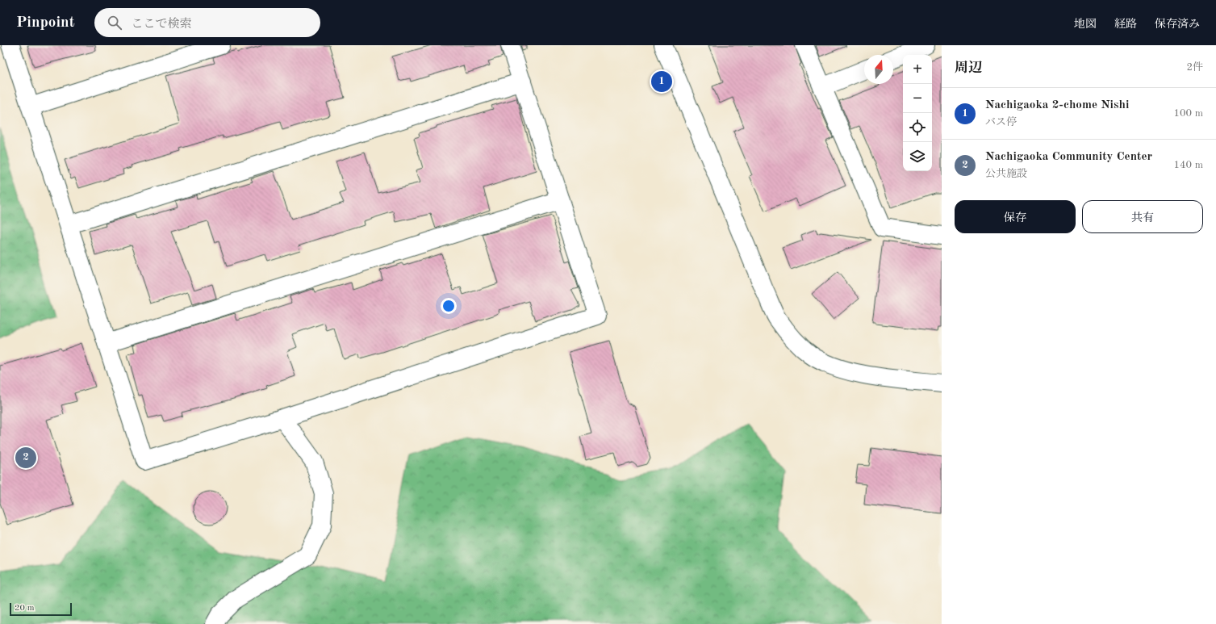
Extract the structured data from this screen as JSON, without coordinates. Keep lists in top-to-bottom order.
{
  "scale_bar": "20 m",
  "north": "top",
  "page": {
    "header": "Pinpoint",
    "search": "ここで検索",
    "nav": ["地図", "経路", "保存済み"],
    "heading": ["周辺", "2件"],
    "map_buttons": ["+", "−"],
    "pins": ["1", "2"],
    "list": [
      {
        "mark": "1",
        "name": "Nachigaoka 2-chome Nishi",
        "note": "バス停",
        "value": "100 m"
      },
      {
        "mark": "2",
        "name": "Nachigaoka Community Center",
        "note": "公共施設",
        "value": "140 m"
      }
    ],
    "buttons": ["保存", "共有"],
    "scale": "20 m"
  }
}
